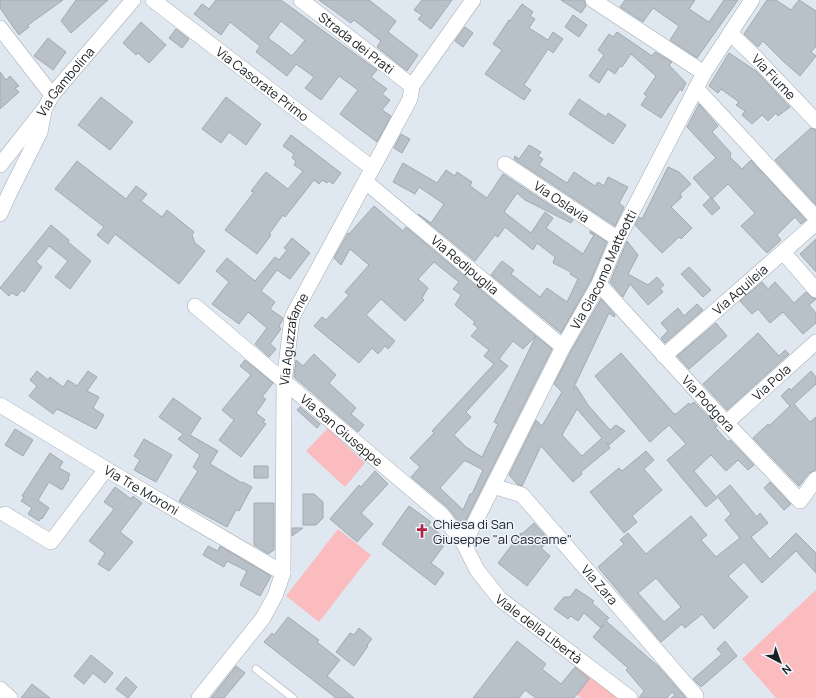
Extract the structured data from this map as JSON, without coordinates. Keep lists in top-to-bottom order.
{
  "streets": {
    "street": [
      "Strada dei Prati",
      "Via Fiume",
      "Via Gambolina",
      "Via Casorate Primo",
      "Via Oslavia",
      "Via Redipuglia",
      "Via Giacomo Matteotti",
      "Via Aquileia",
      "Via Aguzzafame",
      "Via Pola",
      "Via Podgora",
      "Via San Giuseppe",
      "Via Tre Moroni",
      "Via Zara",
      "Viale della Libertà"
    ]
  },
  "crossings": [
    ["Strada dei Prati", "Via Aguzzafame"],
    ["Via Fiume", "Via Giacomo Matteotti"],
    ["Via Casorate Primo", "Via Aguzzafame"],
    ["Via Oslavia", "Via Giacomo Matteotti"],
    ["Via Redipuglia", "Via Giacomo Matteotti"],
    ["Via Redipuglia", "Via Aguzzafame"],
    ["Via Giacomo Matteotti", "Via Podgora"],
    ["Via Giacomo Matteotti", "Via San Giuseppe"],
    ["Via Giacomo Matteotti", "Via Zara"],
    ["Via Giacomo Matteotti", "Viale della Libertà"],
    ["Via Aquileia", "Via Podgora"],
    ["Via Aguzzafame", "Via San Giuseppe"],
    ["Via Aguzzafame", "Via Tre Moroni"],
    ["Via Pola", "Via Podgora"],
    ["Via San Giuseppe", "Viale della Libertà"]
  ],
  "places": {
    "church": ["Chiesa di San Giuseppe \"al Cascame\""]
  },
  "north": "bottom right"
}
